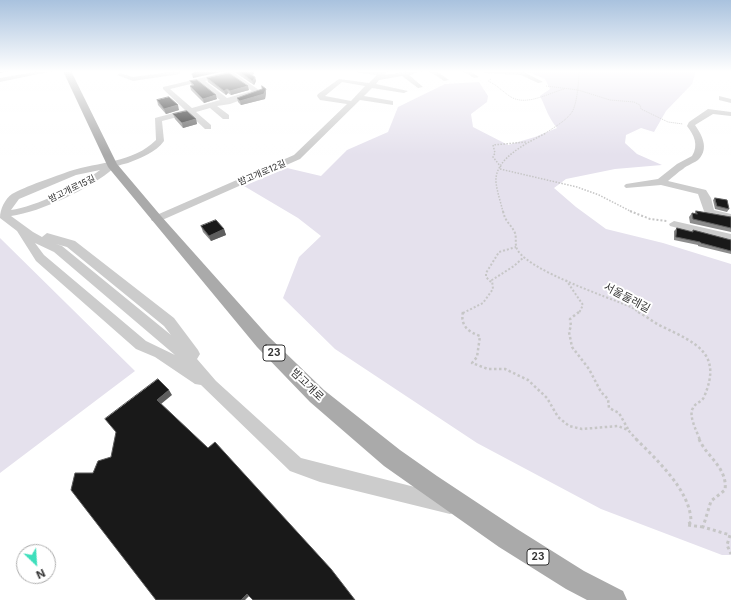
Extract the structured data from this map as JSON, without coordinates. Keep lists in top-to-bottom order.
{
  "streets": {
    "main road": ["23", "밤고개로"],
    "street": ["밤고개로12길", "밤고개로15길"],
    "path": ["서울둘레길"]
  },
  "crossings": [
    ["밤고개로12길", "밤고개로"],
    ["밤고개로15길", "밤고개로"]
  ],
  "north": "bottom right"
}
